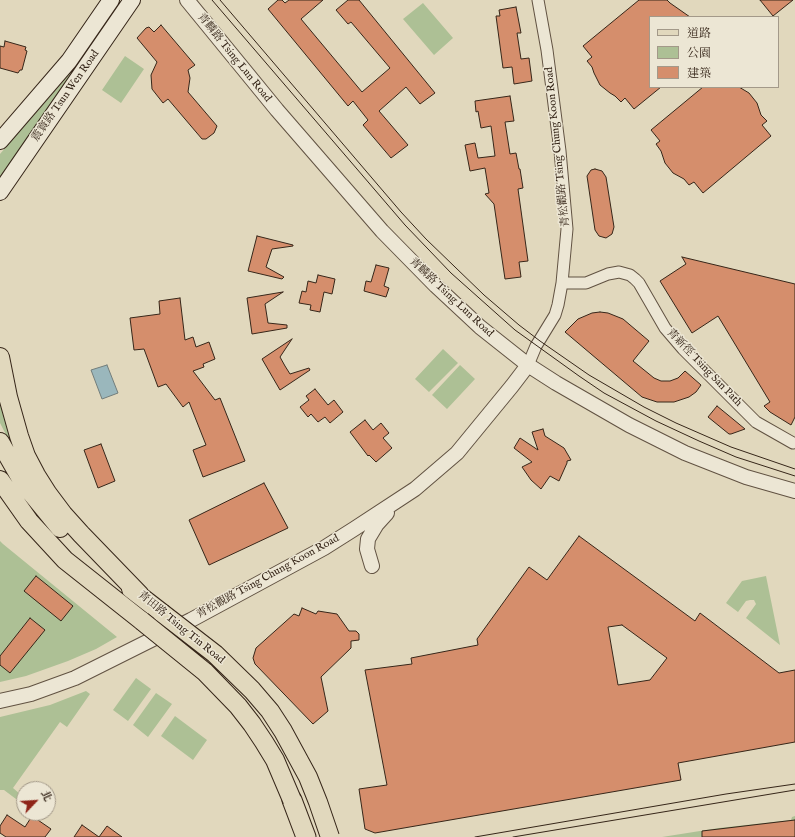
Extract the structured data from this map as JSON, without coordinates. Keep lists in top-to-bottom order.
{
  "streets": {
    "main road": ["震寰路 Tsun Wen Road", "青田路 Tsing Tin Road"],
    "street": ["青麟路 Tsing Lun Road", "青松觀路 Tsing Chung Koon Road", "青新徑 Tsing San Path"]
  },
  "crossings": [
    ["青麟路 Tsing Lun Road", "青松觀路 Tsing Chung Koon Road"],
    ["青松觀路 Tsing Chung Koon Road", "青新徑 Tsing San Path"]
  ],
  "legend": ["道路", "公園", "建築"],
  "north": "top right"
}
